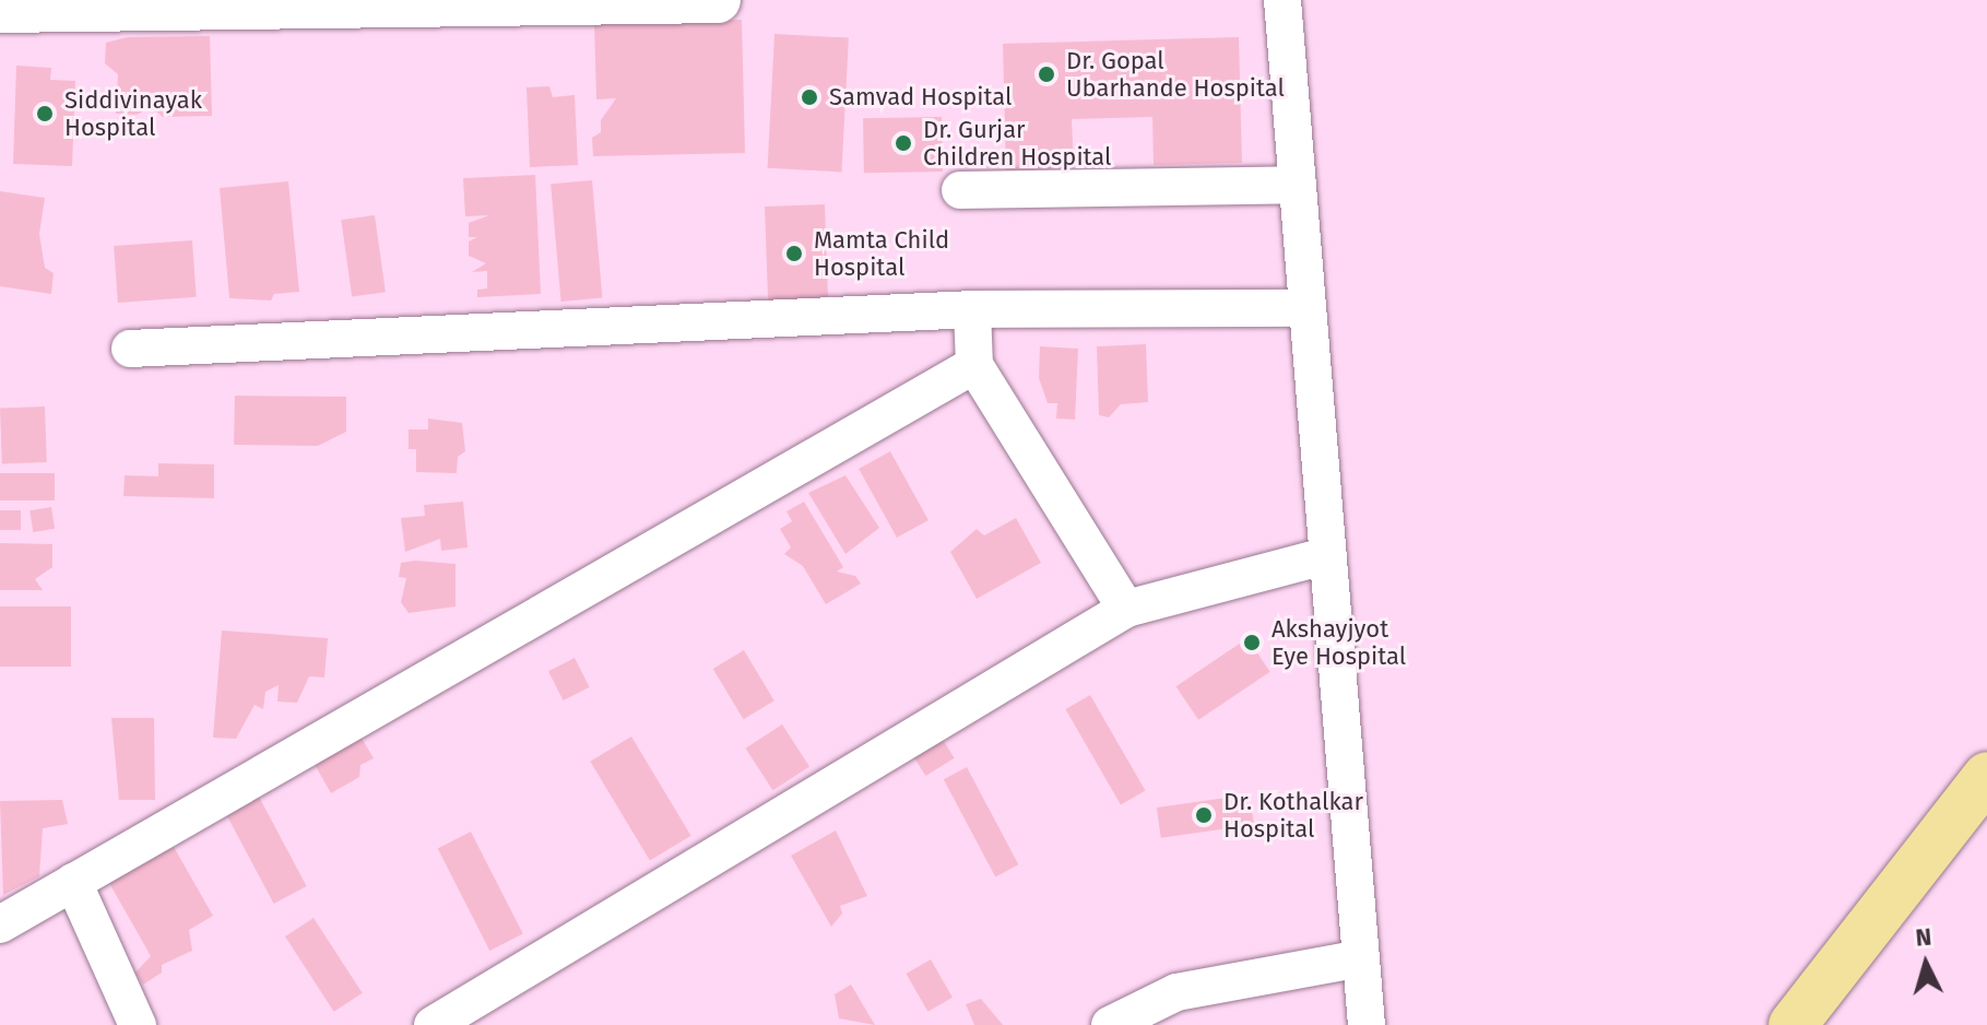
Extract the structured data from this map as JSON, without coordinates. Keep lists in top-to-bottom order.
{
  "places": [
    "Dr. Gopal Ubarhande Hospital",
    "Samvad Hospital",
    "Siddivinayak Hospital",
    "Dr. Gurjar Children Hospital",
    "Mamta Child Hospital",
    "Akshayjyot Eye Hospital",
    "Dr. Kothalkar Hospital"
  ],
  "north": "top"
}
